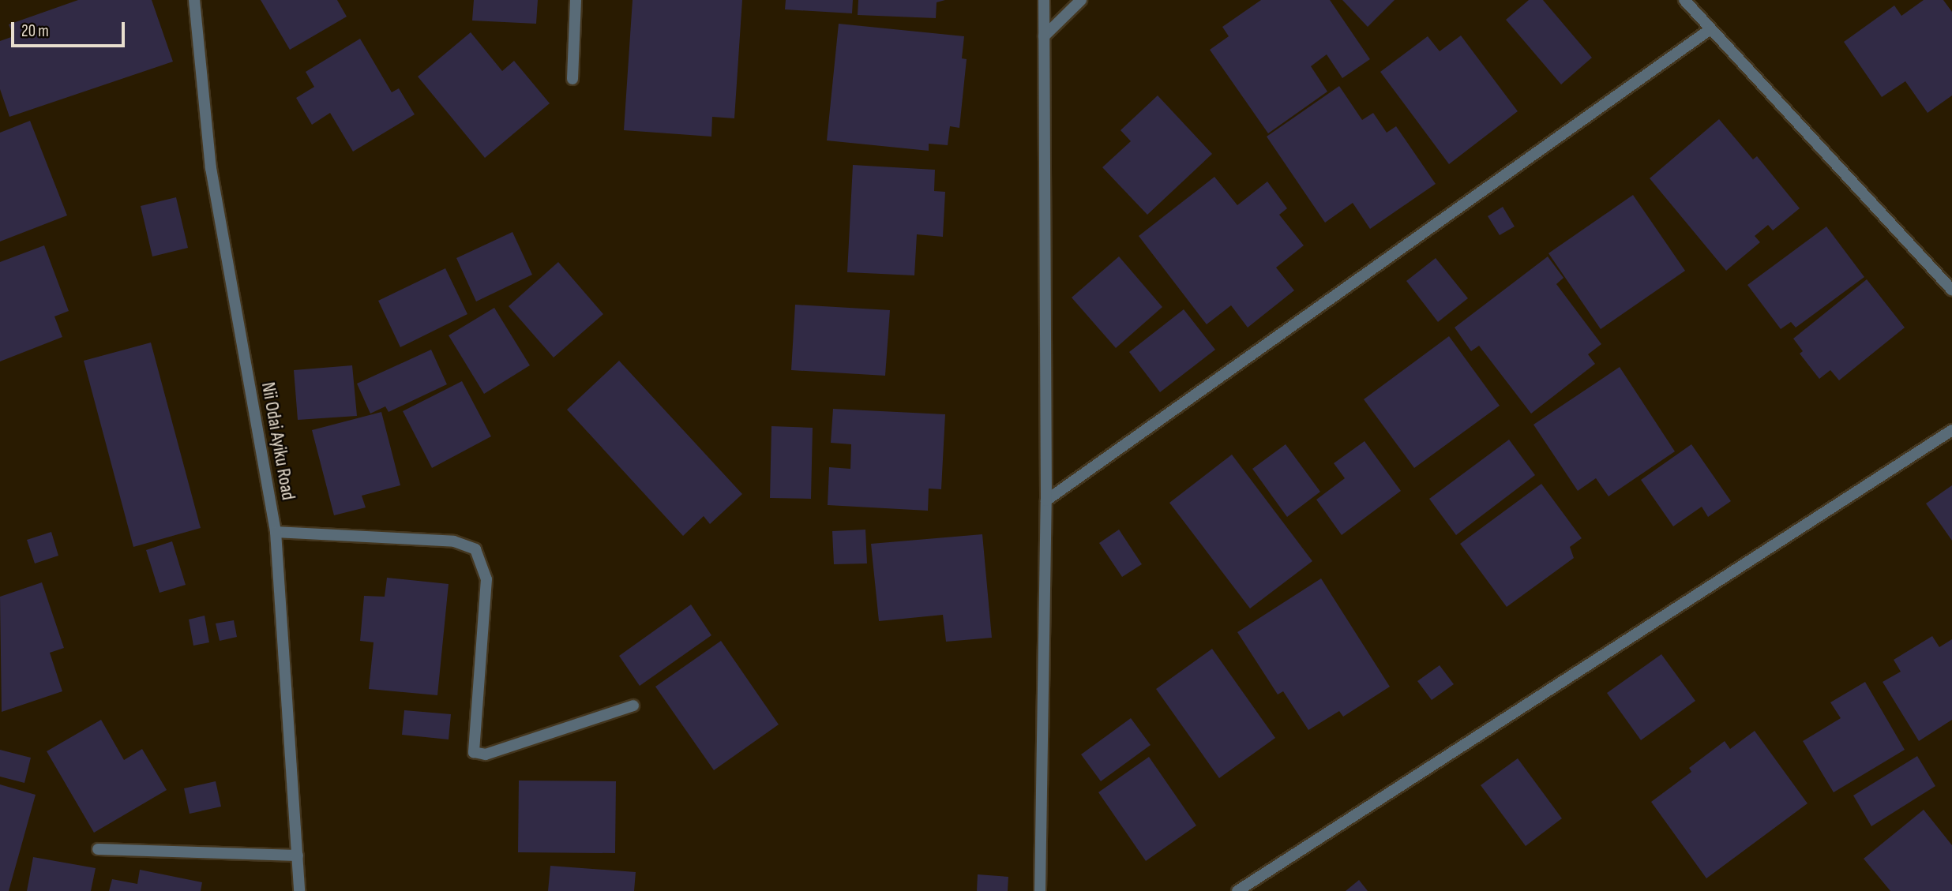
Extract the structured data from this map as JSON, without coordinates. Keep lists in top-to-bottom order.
{
  "streets": {
    "street": ["Nii Odai Ayiku Road"]
  },
  "scale_bar": "20 m"
}
